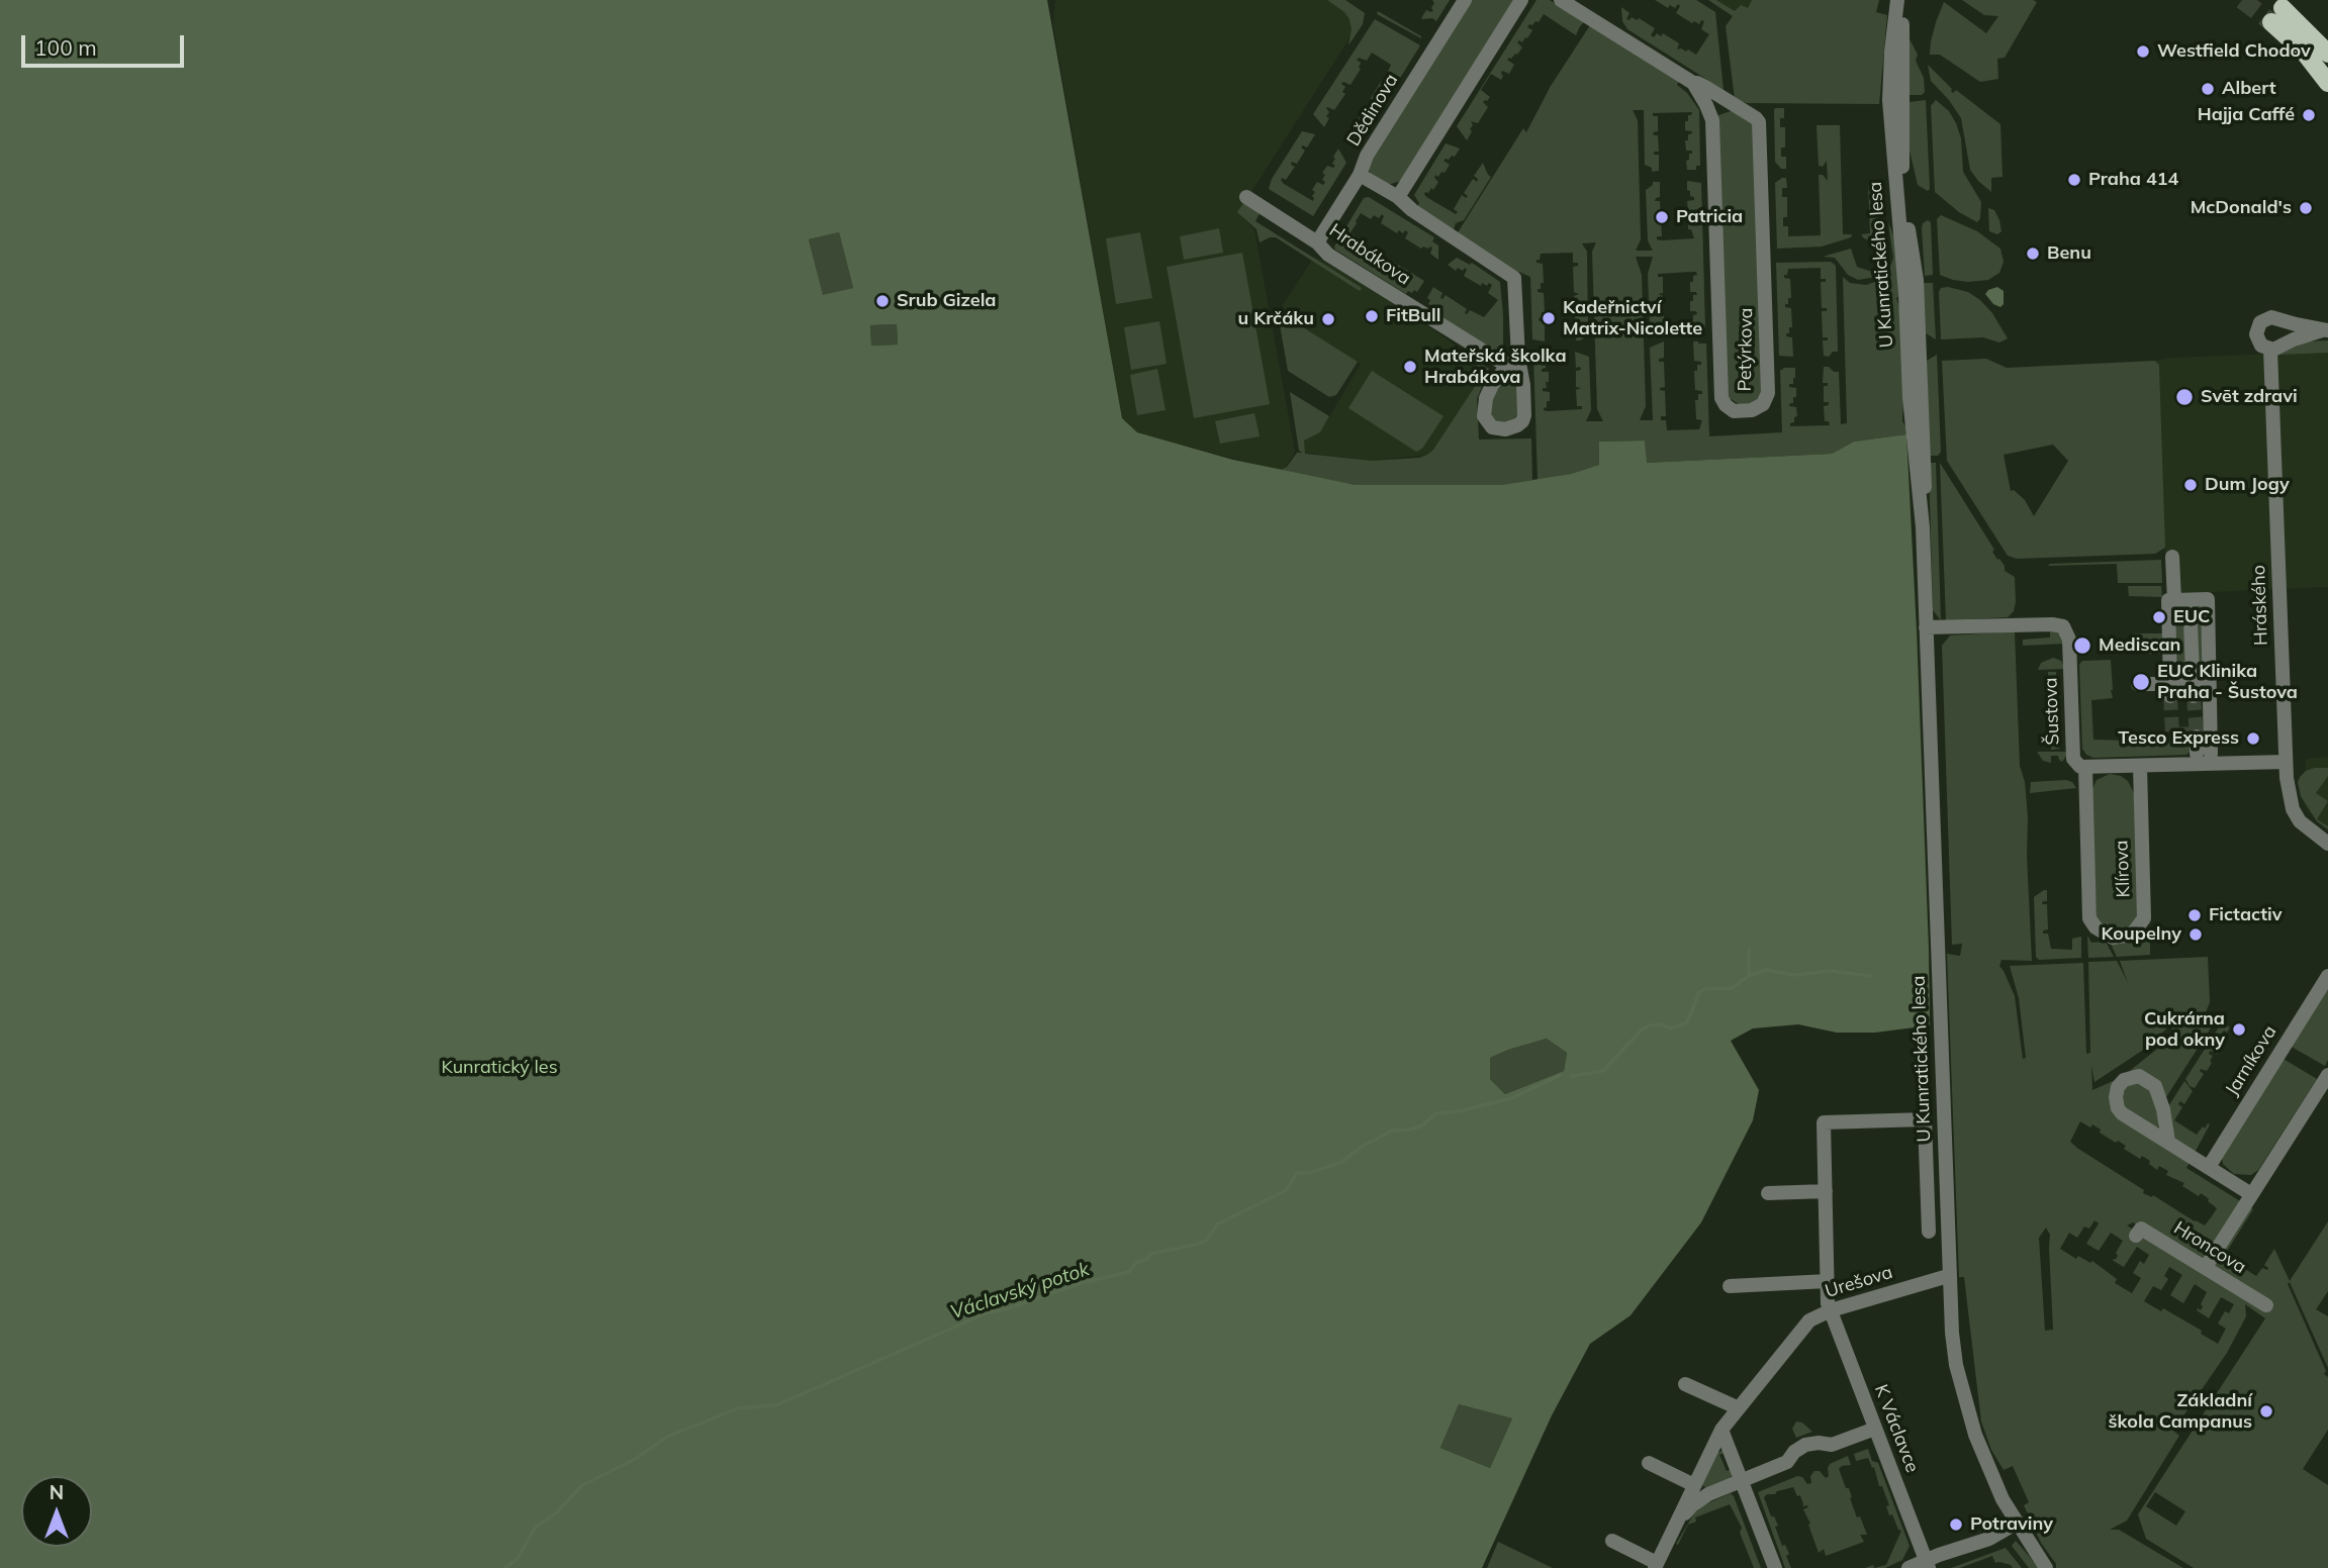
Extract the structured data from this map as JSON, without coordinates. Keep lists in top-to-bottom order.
{
  "streets": {
    "street": [
      "Dědinova",
      "Hrabákova",
      "U Kunratického lesa",
      "Petýrkova",
      "Hráského",
      "Šustova",
      "Klírova",
      "Jarníkova",
      "Hroncova",
      "Urešova",
      "K Václavce"
    ]
  },
  "crossings": [
    ["Dědinova", "Hrabákova"],
    ["U Kunratického lesa", "Šustova"],
    ["U Kunratického lesa", "Urešova"],
    ["Šustova", "Klírova"],
    ["Urešova", "K Václavce"]
  ],
  "water": ["Václavský potok"],
  "parks": ["Kunratický les"],
  "places": [
    "Westfield Chodov",
    "Albert",
    "Hajja Caffé",
    "Praha 414",
    "McDonald's",
    "Patricia",
    "Benu",
    "Srub Gizela",
    "FitBull",
    "Kadeřnictví Matrix-Nicolette",
    "u Krčáku",
    "Mateřská školka Hrabákova",
    "Svēt zdravi",
    "Dum Jogy",
    "EUC",
    "Mediscan",
    "EUC Klinika Praha - Šustova",
    "Tesco Express",
    "Fictactiv",
    "Koupelny",
    "Cukrárna pod okny",
    "Základní škola Campanus",
    "Potraviny"
  ],
  "scale_bar": "100 m",
  "north": "top"
}
